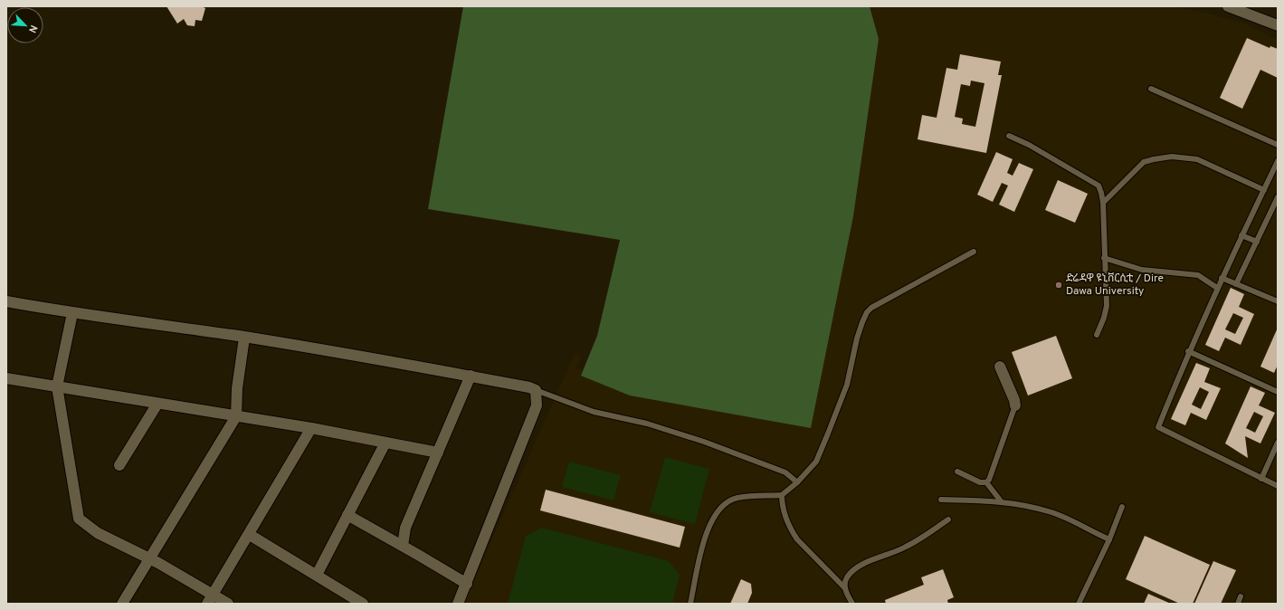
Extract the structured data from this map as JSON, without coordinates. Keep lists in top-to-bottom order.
{
  "places": ["ድሬዳዋ ዩኒቨርሲቲ / Dire Dawa University"],
  "north": "bottom right"
}
